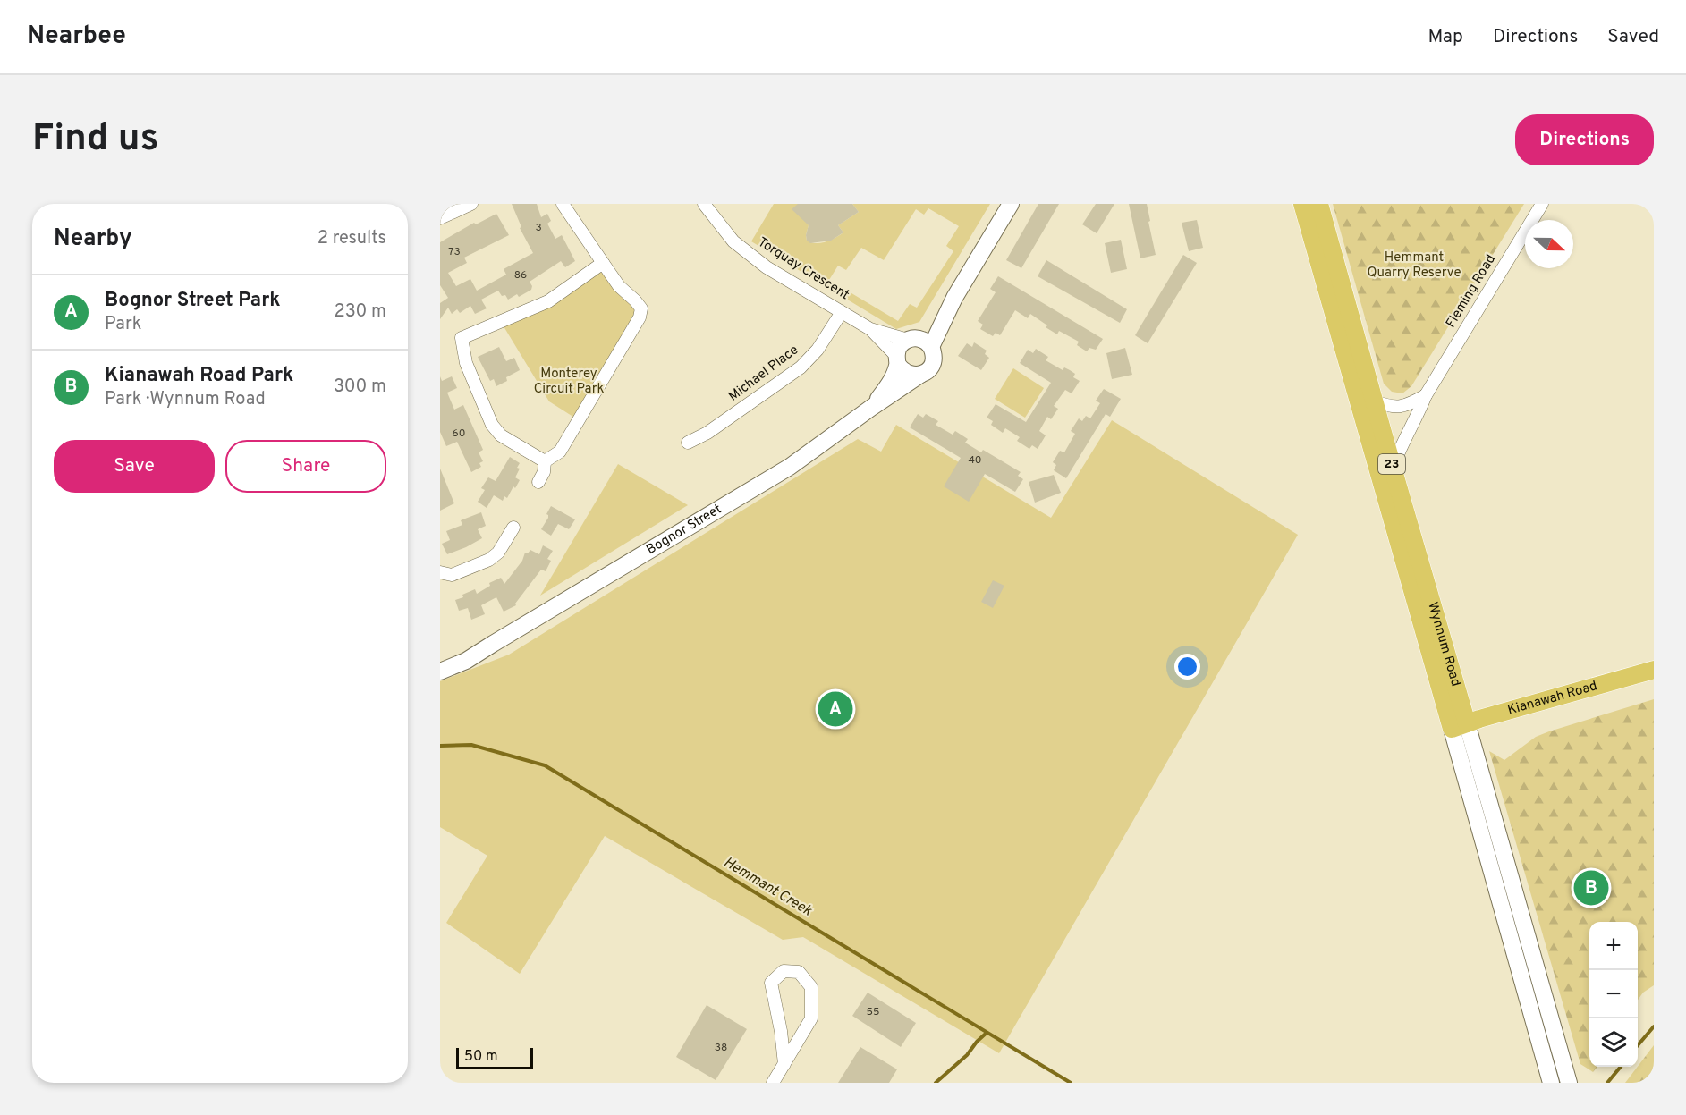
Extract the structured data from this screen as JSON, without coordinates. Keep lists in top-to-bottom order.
{
  "streets": {
    "main road": ["23", "Wynnum Road", "Kianawah Road"],
    "street": [
      "Torquay Crescent",
      "Fleming Road",
      "Michael Place",
      "Bognor Street"
    ]
  },
  "crossings": [
    ["Torquay Crescent", "Michael Place"],
    ["Torquay Crescent", "Bognor Street"],
    ["Fleming Road", "Wynnum Road"],
    ["Wynnum Road", "Kianawah Road"]
  ],
  "water": ["Hemmant Creek"],
  "parks": ["Hemmant Quarry Reserve", "Monterey Circuit Park"],
  "house_numbers": [
    "3",
    "73",
    "86",
    "60",
    "40",
    "55",
    "38"
  ],
  "scale_bar": "50 m",
  "north": "right",
  "page": {
    "header": "Nearbee",
    "nav": ["Map", "Directions", "Saved"],
    "buttons": [
      "Directions",
      ["Save", "Share"]
    ],
    "title": "Find us",
    "heading": ["Nearby", "2 results"],
    "list": [
      {
        "mark": "A",
        "name": "Bognor Street Park",
        "note": "Park",
        "value": "230 m"
      },
      {
        "mark": "B",
        "name": "Kianawah Road Park",
        "note": "Park · Wynnum Road",
        "value": "300 m"
      }
    ],
    "pins": ["A", "B"],
    "map_buttons": ["+", "−"],
    "scale": "50 m"
  }
}
